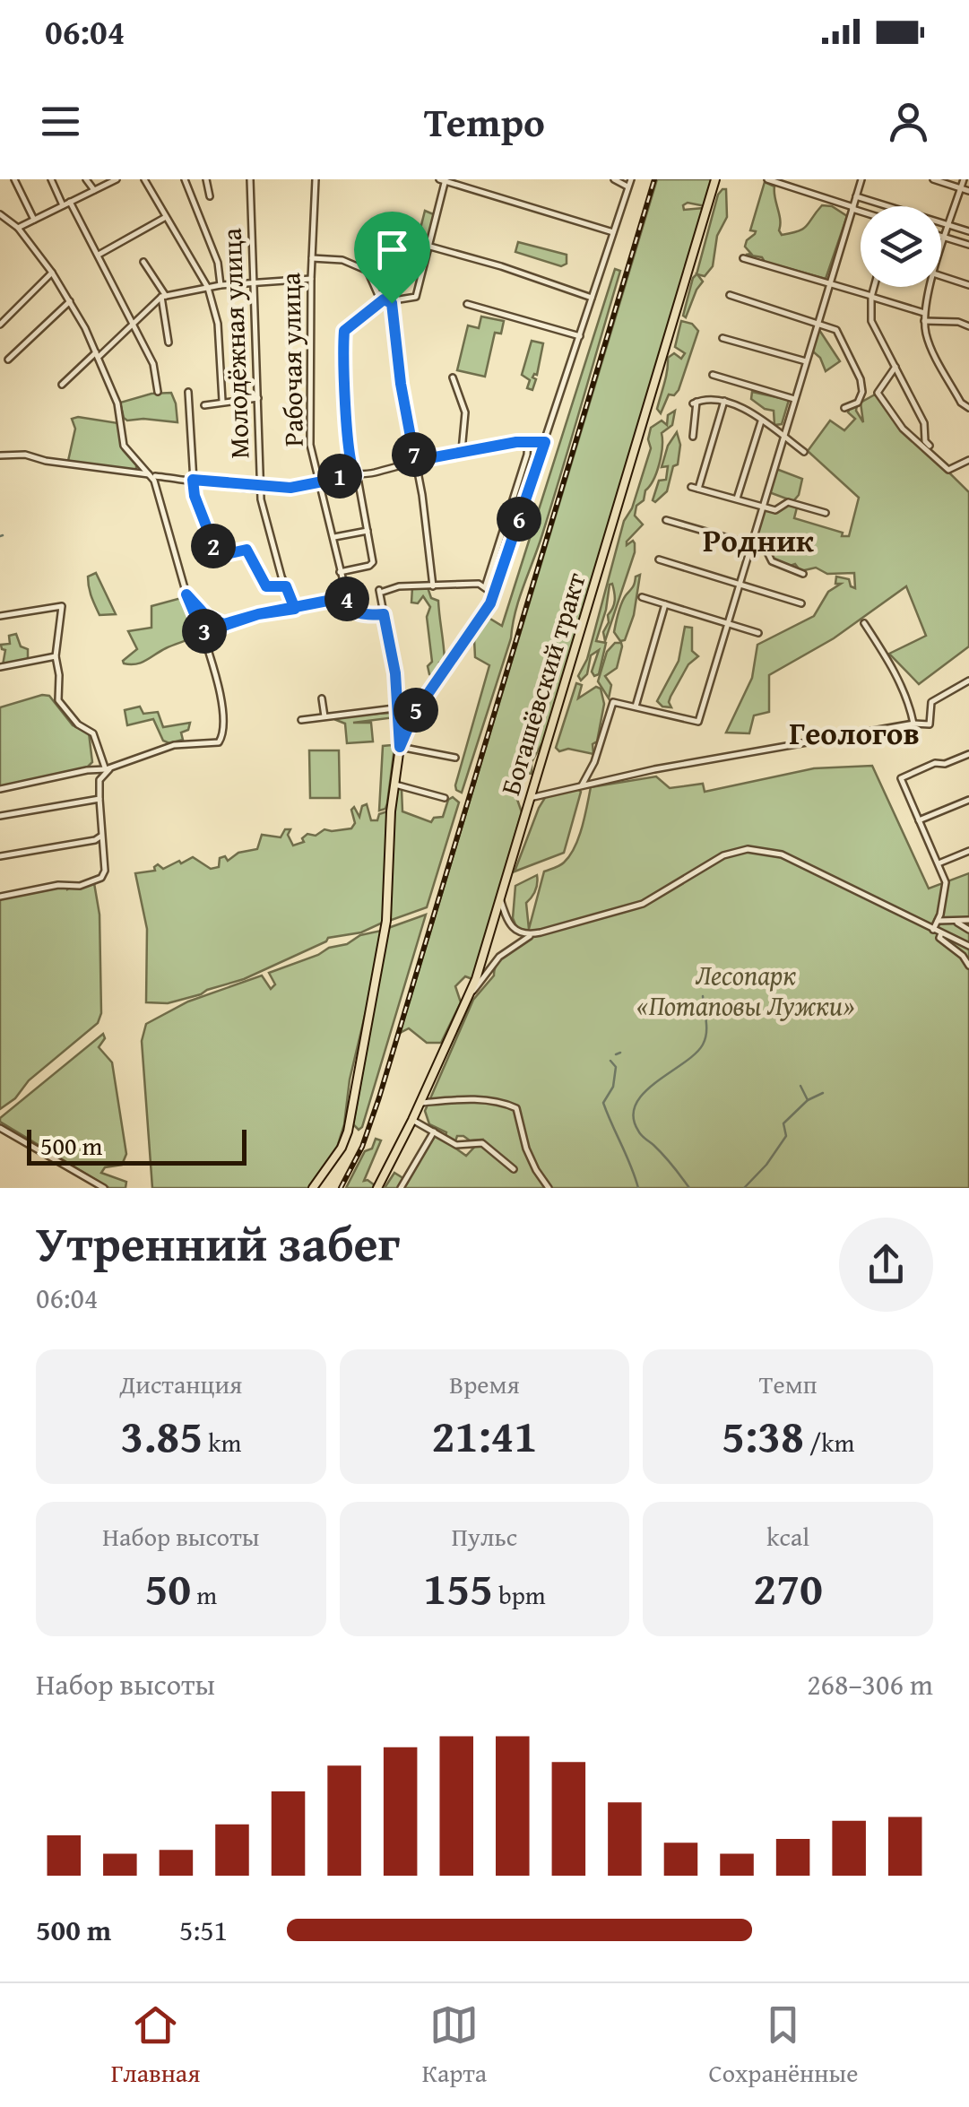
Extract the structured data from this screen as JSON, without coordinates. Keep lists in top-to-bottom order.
{
  "streets": {
    "main road": ["Богашёвский тракт"],
    "street": ["Молодёжная улица", "Рабочая улица"]
  },
  "districts": ["Родник", "Геологов"],
  "parks": ["Лесопарк «Потаповы Лужки»"],
  "scale_bar": "500 m",
  "page": {
    "status": "06:04",
    "header": "Tempo",
    "pins": [
      "7",
      "1",
      "6",
      "2",
      "4",
      "3",
      "5"
    ],
    "scale": "500 m",
    "heading": ["Утренний забег", "06:04"],
    "stats": [
      ["Дистанция", "3.85 km"],
      ["Время", "21:41"],
      ["Темп", "5:38 /km"],
      ["Набор высоты", "50 m"],
      ["Пульс", "155 bpm"],
      ["kcal", "270"]
    ],
    "chart": ["Набор высоты", "268–306 m"],
    "list": [
      {
        "name": "500 m",
        "note": "5:51"
      }
    ],
    "tabs": ["Главная", "Карта", "Сохранённые"]
  }
}
